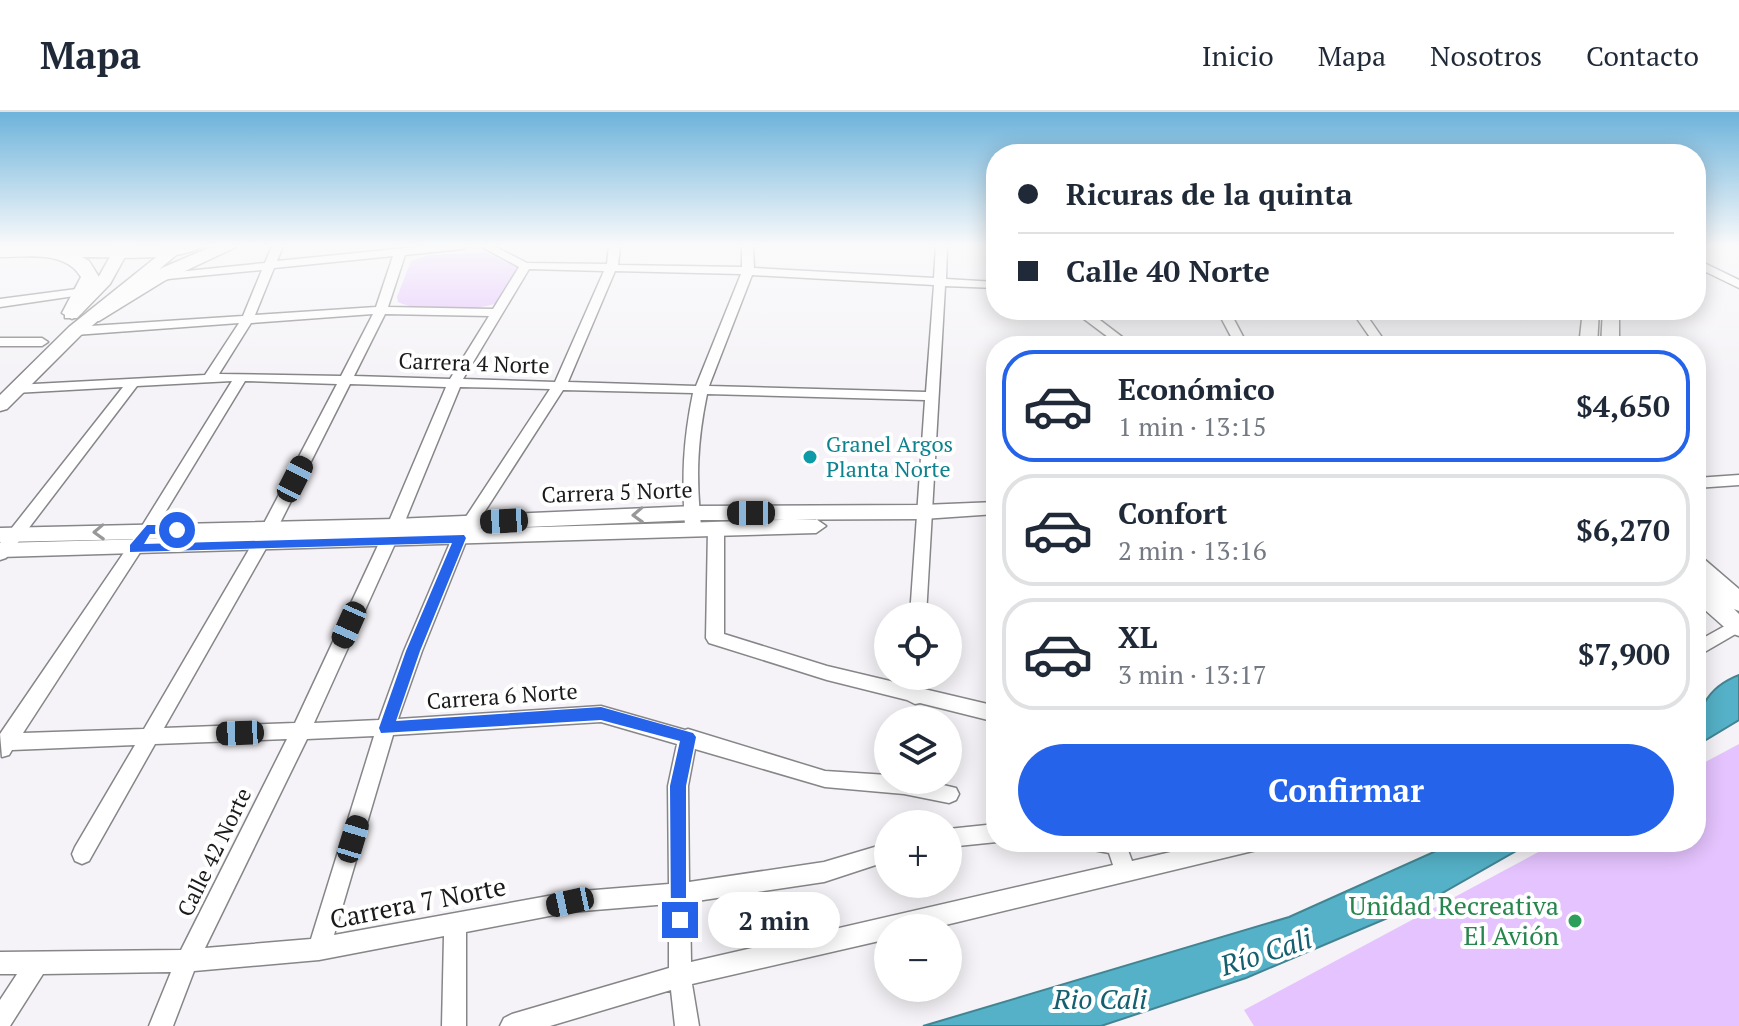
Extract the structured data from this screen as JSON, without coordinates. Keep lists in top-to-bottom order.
{
  "streets": {
    "street": [
      "Carrera 4 Norte",
      "Carrera 5 Norte",
      "Carrera 6 Norte",
      "Calle 42 Norte",
      "Carrera 7 Norte"
    ]
  },
  "crossings": [
    ["Carrera 4 Norte", "Calle 42 Norte"],
    ["Carrera 5 Norte", "Calle 42 Norte"],
    ["Carrera 6 Norte", "Calle 42 Norte"],
    ["Calle 42 Norte", "Carrera 7 Norte"]
  ],
  "water": ["Río Cali", "Rio Cali"],
  "places": ["Granel Argos Planta Norte", "Unidad Recreativa El Avión"],
  "page": {
    "header": "Mapa",
    "nav": [
      "Inicio",
      "Mapa",
      "Nosotros",
      "Contacto"
    ],
    "banner": ["Ricuras de la quinta", "Calle 40 Norte"],
    "list": [
      {
        "name": "Económico",
        "note": "1 min · 13:15",
        "value": "$4,650"
      },
      {
        "name": "Confort",
        "note": "2 min · 13:16",
        "value": "$6,270"
      },
      {
        "name": "XL",
        "note": "3 min · 13:17",
        "value": "$7,900"
      }
    ],
    "map_buttons": ["+", "−"],
    "buttons": "Confirmar",
    "bubble": "2 min"
  }
}
